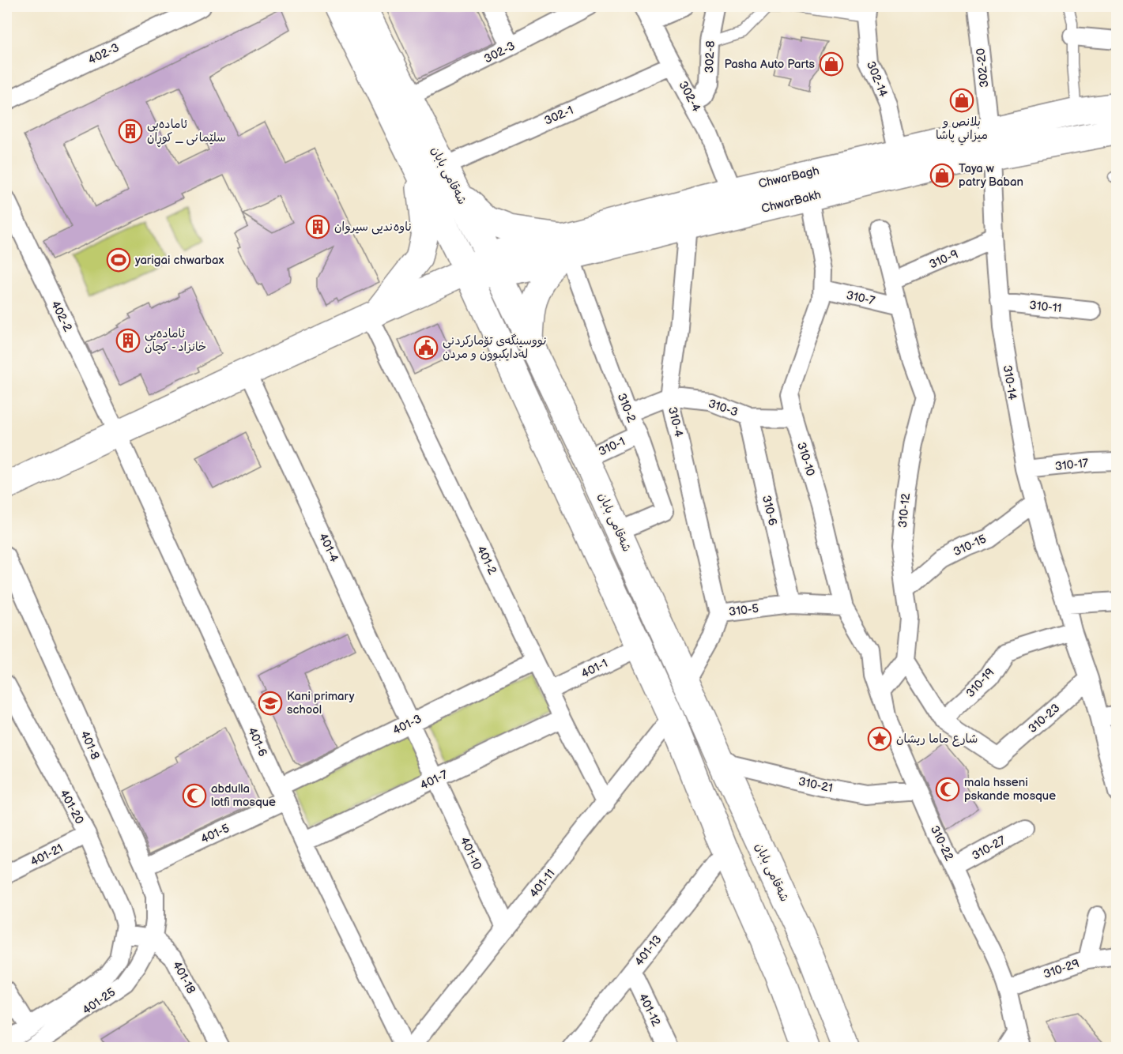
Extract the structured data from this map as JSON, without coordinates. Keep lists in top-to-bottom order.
{
  "streets": {
    "main road": ["شەقامی بابان", "ChwarBagh", "ChwarBakh"],
    "street": [
      "302-3",
      "402-3",
      "302-8",
      "302-20",
      "302-14",
      "302-4",
      "302-1",
      "310-9",
      "310-7",
      "310-11",
      "402-2",
      "310-14",
      "310-2",
      "310-3",
      "310-4",
      "310-1",
      "310-10",
      "310-17",
      "310-6",
      "310-12",
      "310-15",
      "401-4",
      "401-2",
      "310-5",
      "401-1",
      "310-19",
      "310-23",
      "401-3",
      "401-6",
      "401-8",
      "401-7",
      "310-21",
      "401-20",
      "401-5",
      "310-22",
      "310-27",
      "401-10",
      "401-21",
      "401-11",
      "401-13",
      "310-29",
      "401-18",
      "401-25",
      "401-12"
    ]
  },
  "crossings": [
    ["302-3", "شەقامی بابان"],
    ["302-8", "302-4"],
    ["302-20", "ChwarBagh"],
    ["302-20", "ChwarBakh"],
    ["302-20", "310-14"],
    ["302-14", "ChwarBagh"],
    ["302-4", "302-1"],
    ["302-4", "ChwarBagh"],
    ["302-1", "شەقامی بابان"],
    ["شەقامی بابان", "ChwarBakh"],
    ["شەقامی بابان", "310-2"],
    ["شەقامی بابان", "310-1"],
    ["شەقامی بابان", "310-5"],
    ["شەقامی بابان", "310-21"],
    ["ChwarBagh", "ChwarBakh"],
    ["ChwarBagh", "310-14"],
    ["ChwarBagh", "310-2"],
    ["ChwarBakh", "310-14"],
    ["ChwarBakh", "310-2"],
    ["ChwarBakh", "310-4"],
    ["ChwarBakh", "310-10"],
    ["310-9", "310-14"],
    ["310-9", "310-12"],
    ["310-7", "310-10"],
    ["310-7", "310-12"],
    ["310-11", "310-14"],
    ["402-2", "401-6"],
    ["310-14", "310-17"],
    ["310-14", "310-15"],
    ["310-14", "310-19"],
    ["310-14", "310-23"],
    ["310-2", "310-3"],
    ["310-2", "310-1"],
    ["310-3", "310-4"],
    ["310-3", "310-10"],
    ["310-3", "310-6"],
    ["310-4", "310-5"],
    ["310-10", "310-5"],
    ["310-10", "310-22"],
    ["310-6", "310-5"],
    ["310-12", "310-15"],
    ["310-12", "310-22"],
    ["401-4", "401-3"],
    ["401-4", "401-7"],
    ["401-4", "401-10"],
    ["401-2", "401-1"],
    ["401-2", "401-3"],
    ["401-2", "401-7"],
    ["401-2", "401-11"],
    ["310-19", "310-23"],
    ["401-3", "401-6"],
    ["401-3", "401-5"],
    ["401-6", "401-7"],
    ["401-6", "401-5"],
    ["401-8", "401-5"],
    ["401-8", "401-18"],
    ["401-8", "401-25"],
    ["401-7", "401-10"],
    ["310-21", "310-22"],
    ["401-20", "401-21"],
    ["401-20", "401-25"],
    ["310-22", "310-27"],
    ["310-22", "310-29"],
    ["401-10", "401-11"],
    ["401-13", "401-12"],
    ["401-18", "401-25"]
  ],
  "places": {
    "shop": ["Pasha Auto Parts", "بلانص و ميزاني پاشا", "Taya w patry Baban"],
    "building": ["ئامادەیی سلێمانی _ کوڕان", "ناوەندیی سیروان", "ئامادەیی خانزاد - کچان"],
    "sports": ["yarigai chwarbax"],
    "public building": ["نووسینگەی تۆمارکردنی لەدایکبوون و مردن"],
    "school or university": ["Kani primary school"],
    "place": ["شارع ماما ريشان"],
    "mosque": ["mala hsseni pskande mosque", "abdulla lotfi mosque"]
  }
}
